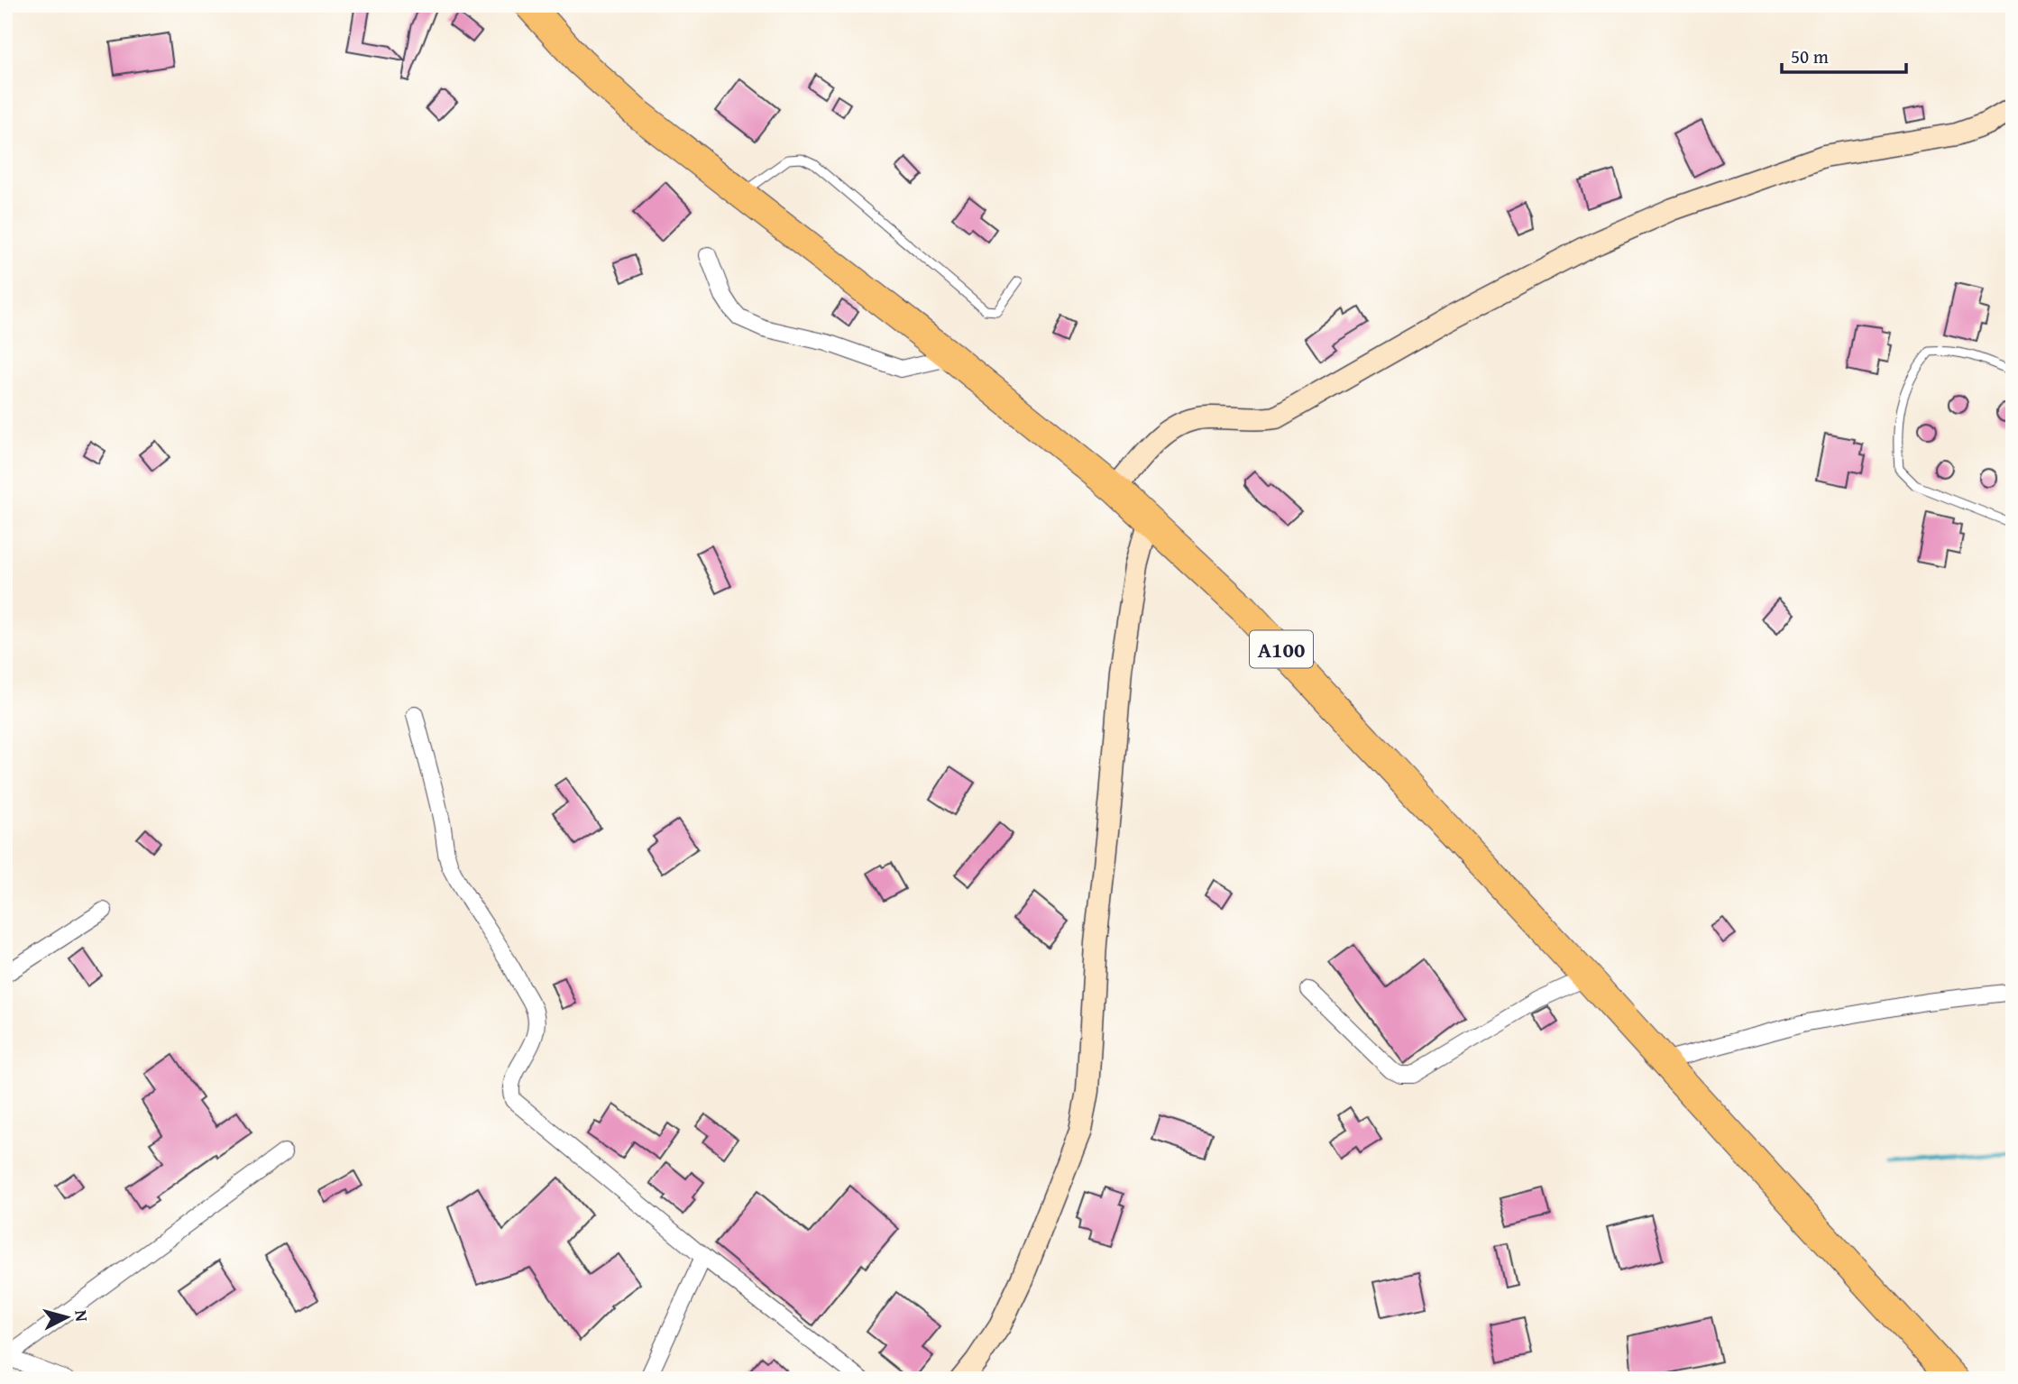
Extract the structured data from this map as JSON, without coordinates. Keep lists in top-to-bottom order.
{
  "streets": {
    "highway": ["A100"]
  },
  "scale_bar": "50 m",
  "north": "right"
}
